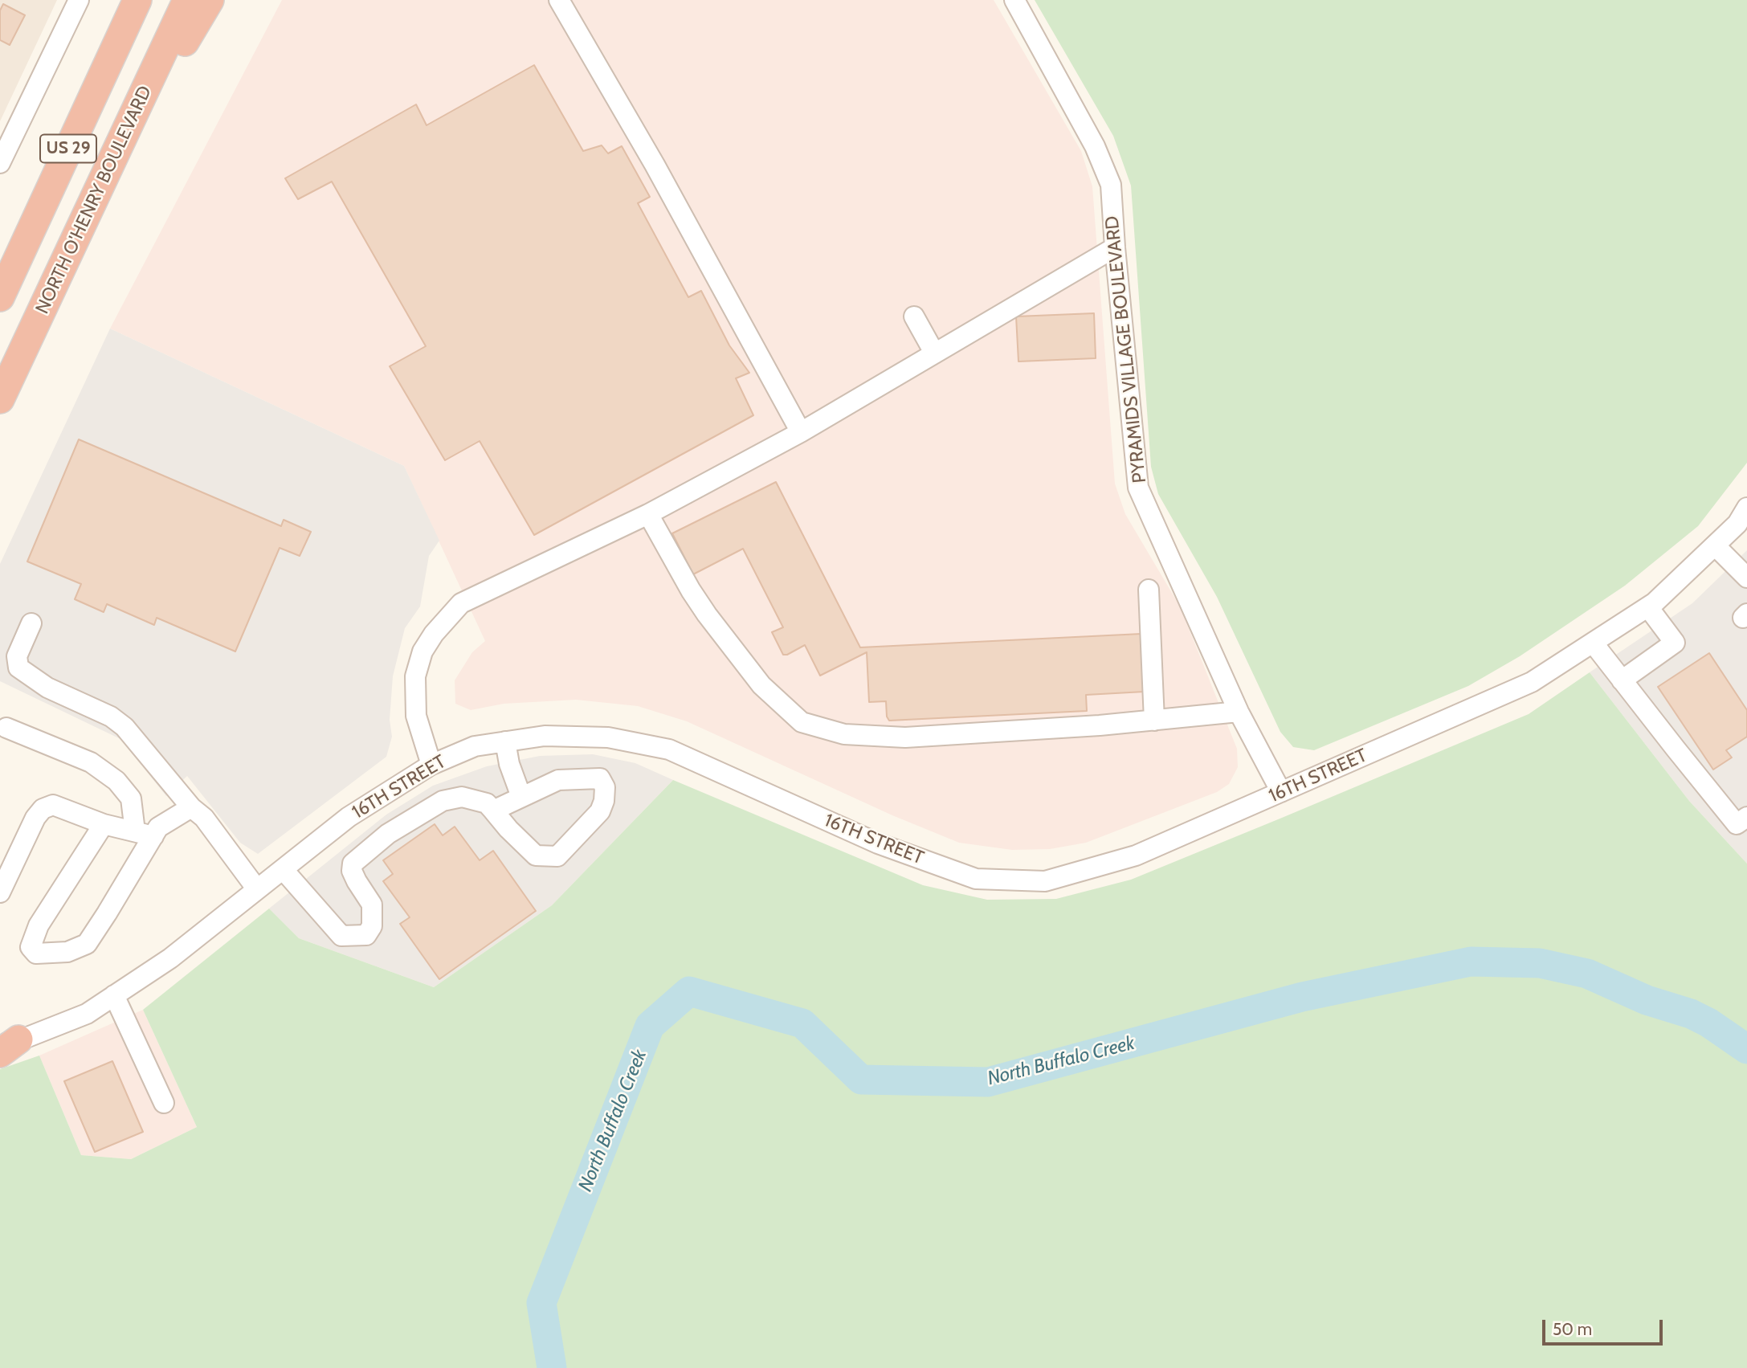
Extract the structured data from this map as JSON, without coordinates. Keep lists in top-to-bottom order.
{
  "streets": {
    "highway": ["US 29", "NORTH O'HENRY BOULEVARD"],
    "street": ["PYRAMIDS VILLAGE BOULEVARD", "16TH STREET"]
  },
  "crossings": [
    ["PYRAMIDS VILLAGE BOULEVARD", "16TH STREET"]
  ],
  "water": ["North Buffalo Creek"],
  "scale_bar": "50 m"
}
